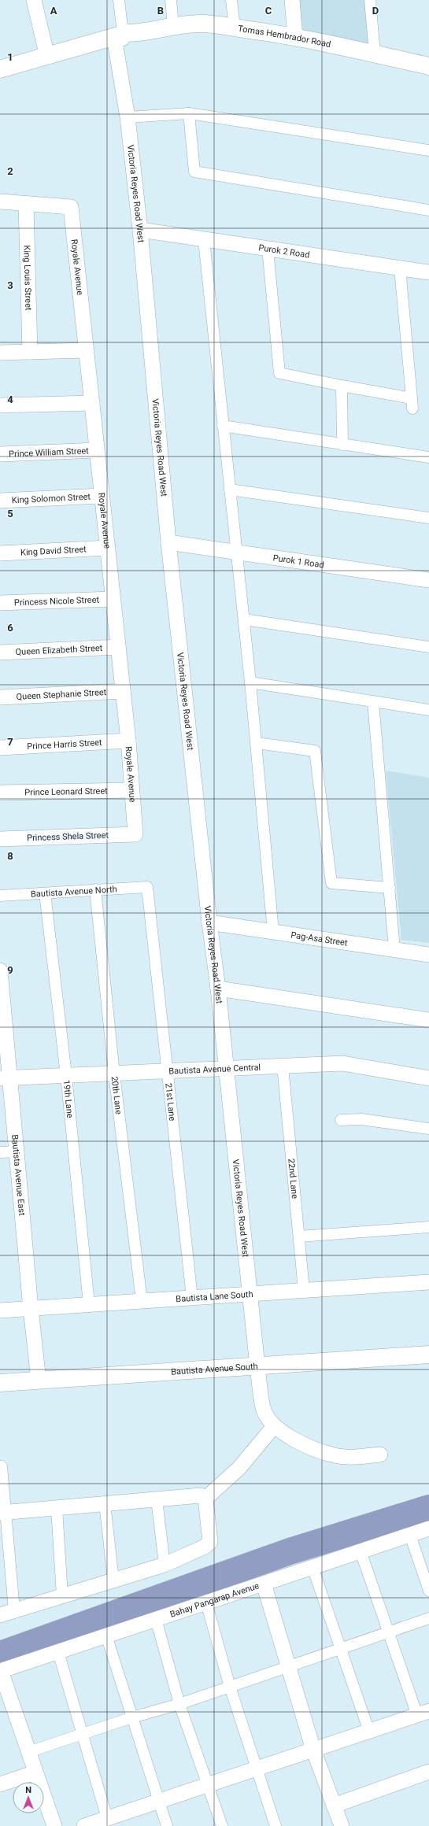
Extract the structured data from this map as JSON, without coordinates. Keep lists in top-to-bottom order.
{
  "streets": {
    "street": [
      "Tomas Hembrador Road",
      "Victoria Reyes Road West",
      "Purok 2 Road",
      "Royale Avenue",
      "King Louis Street",
      "Prince William Street",
      "King Solomon Street",
      "King David Street",
      "Purok 1 Road",
      "Princess Nicole Street",
      "Queen Elizabeth Street",
      "Queen Stephanie Street",
      "Prince Harris Street",
      "Prince Leonard Street",
      "Princess Shela Street",
      "Bautista Avenue North",
      "Pag-Asa Street",
      "Bautista Avenue Central",
      "20th Lane",
      "19th Lane",
      "21st Lane",
      "Bautista Avenue East",
      "22nd Lane",
      "Bautista Lane South",
      "Bautista Avenue South",
      "Bahay Pangarap Avenue"
    ]
  },
  "crossings": [
    ["Tomas Hembrador Road", "Victoria Reyes Road West"],
    ["Victoria Reyes Road West", "Purok 2 Road"],
    ["Victoria Reyes Road West", "Purok 1 Road"],
    ["Victoria Reyes Road West", "Pag-Asa Street"],
    ["Victoria Reyes Road West", "Bautista Avenue Central"],
    ["Victoria Reyes Road West", "Bautista Lane South"],
    ["Victoria Reyes Road West", "Bautista Avenue South"],
    ["Royale Avenue", "King Louis Street"],
    ["Royale Avenue", "Prince William Street"],
    ["Royale Avenue", "King Solomon Street"],
    ["Royale Avenue", "King David Street"],
    ["Royale Avenue", "Princess Nicole Street"],
    ["Royale Avenue", "Queen Elizabeth Street"],
    ["Royale Avenue", "Queen Stephanie Street"],
    ["Royale Avenue", "Prince Harris Street"],
    ["Royale Avenue", "Prince Leonard Street"],
    ["Royale Avenue", "Princess Shela Street"],
    ["Bautista Avenue North", "20th Lane"],
    ["Bautista Avenue North", "19th Lane"],
    ["Bautista Avenue North", "21st Lane"],
    ["Bautista Avenue Central", "20th Lane"],
    ["Bautista Avenue Central", "19th Lane"],
    ["Bautista Avenue Central", "21st Lane"],
    ["Bautista Avenue Central", "Bautista Avenue East"],
    ["Bautista Avenue Central", "22nd Lane"],
    ["20th Lane", "Bautista Lane South"],
    ["19th Lane", "Bautista Lane South"],
    ["21st Lane", "Bautista Lane South"],
    ["Bautista Avenue East", "Bautista Lane South"],
    ["Bautista Avenue East", "Bautista Avenue South"],
    ["22nd Lane", "Bautista Lane South"]
  ],
  "north": "top",
  "grid": {
    "columns": [
      "A",
      "B",
      "C",
      "D"
    ],
    "rows": [
      "1",
      "2",
      "3",
      "4",
      "5",
      "6",
      "7",
      "8",
      "9"
    ]
  }
}
